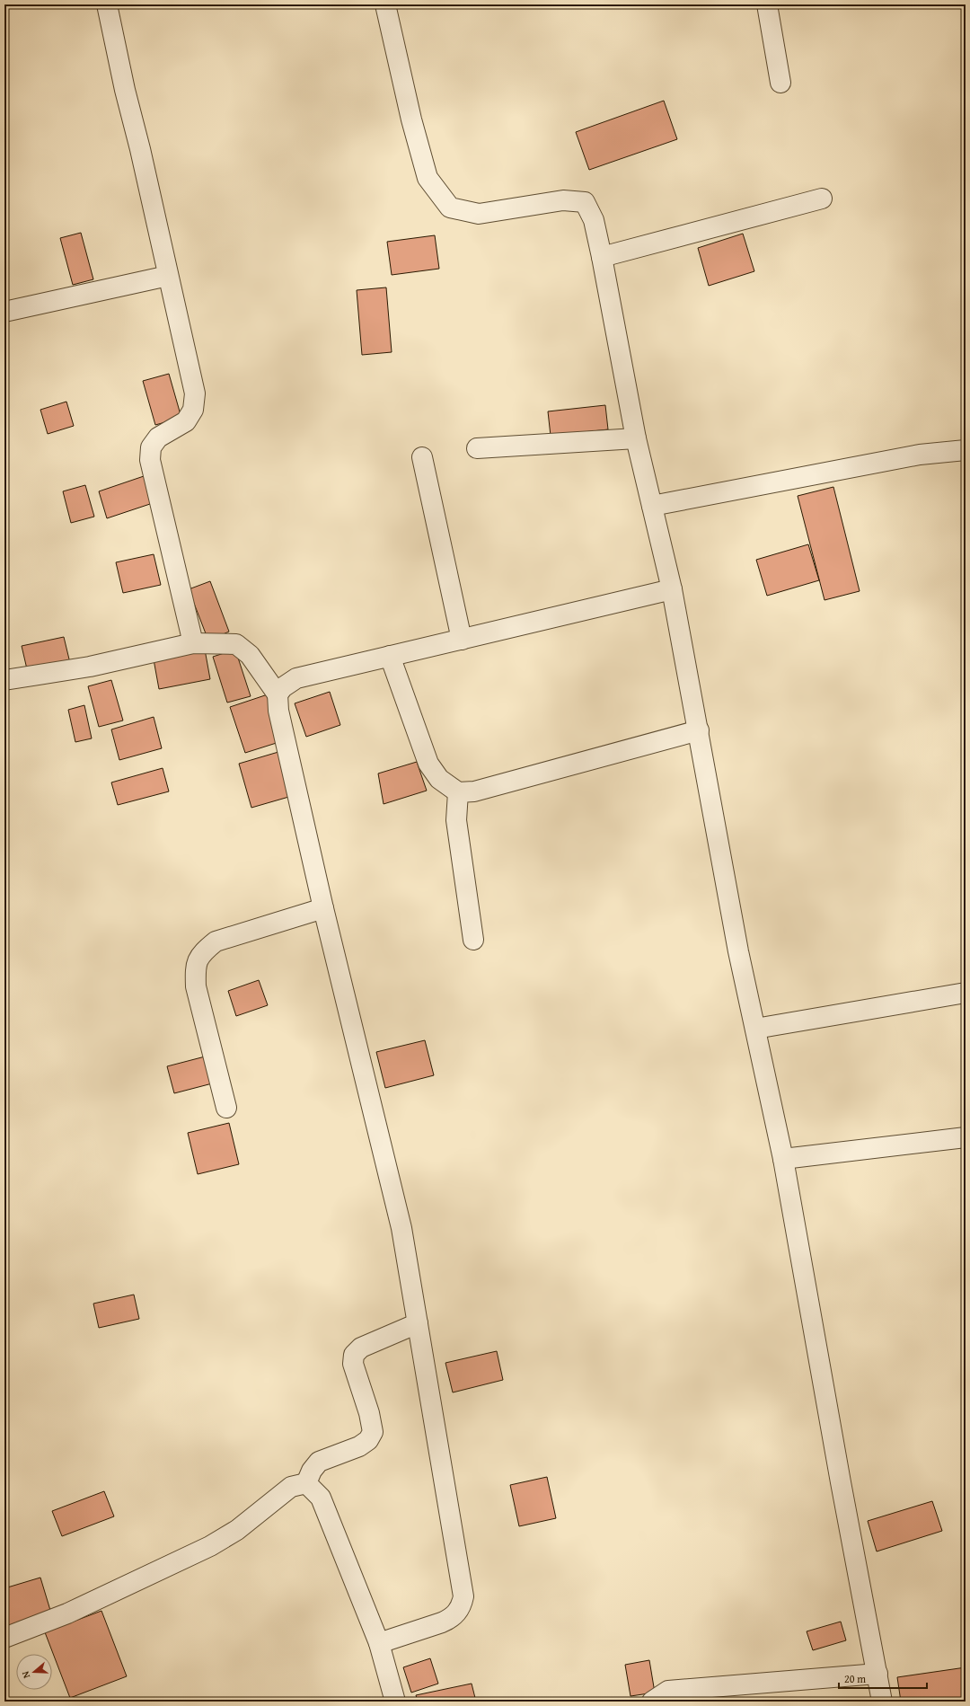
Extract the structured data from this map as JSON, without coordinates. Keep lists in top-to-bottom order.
{
  "scale_bar": "20 m",
  "north": "left"
}
